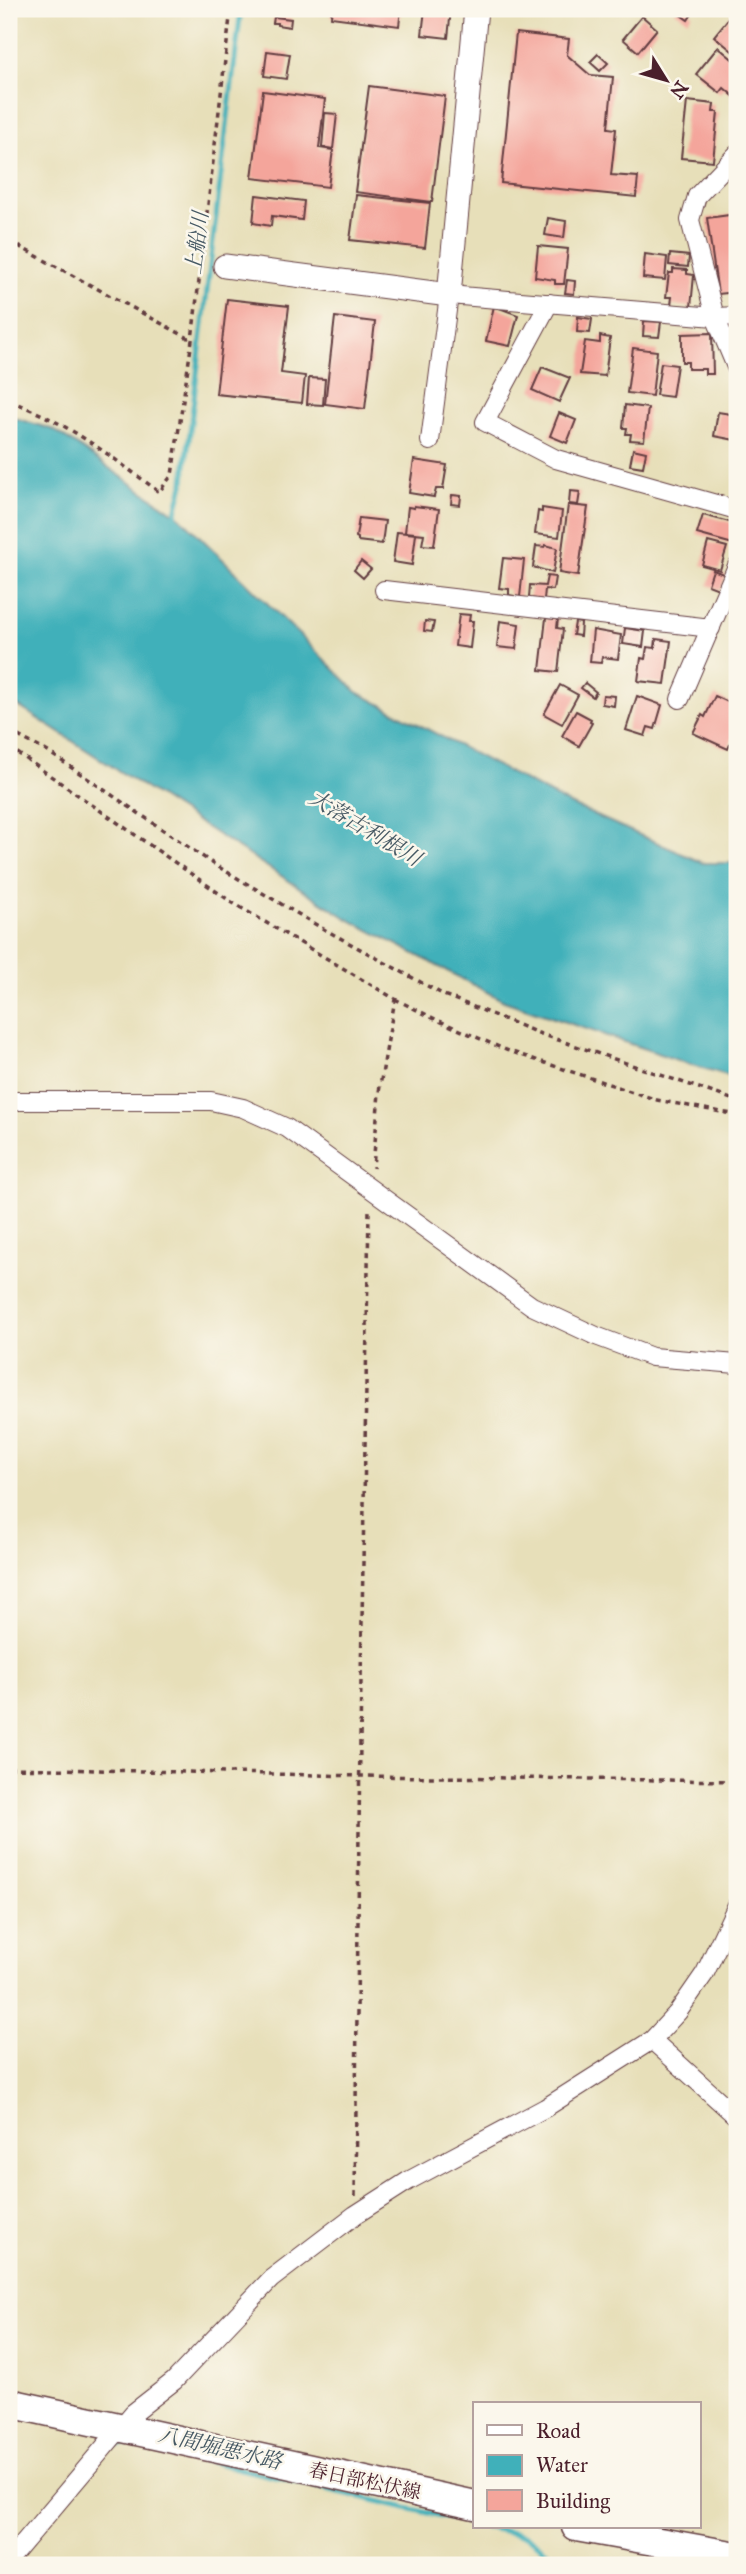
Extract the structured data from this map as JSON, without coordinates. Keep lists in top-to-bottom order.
{
  "streets": {
    "main road": ["春日部松伏線"]
  },
  "water": ["上船川", "大落古利根川", "八間堀悪水路"],
  "legend": ["Road", "Water", "Building"],
  "north": "bottom right"
}
